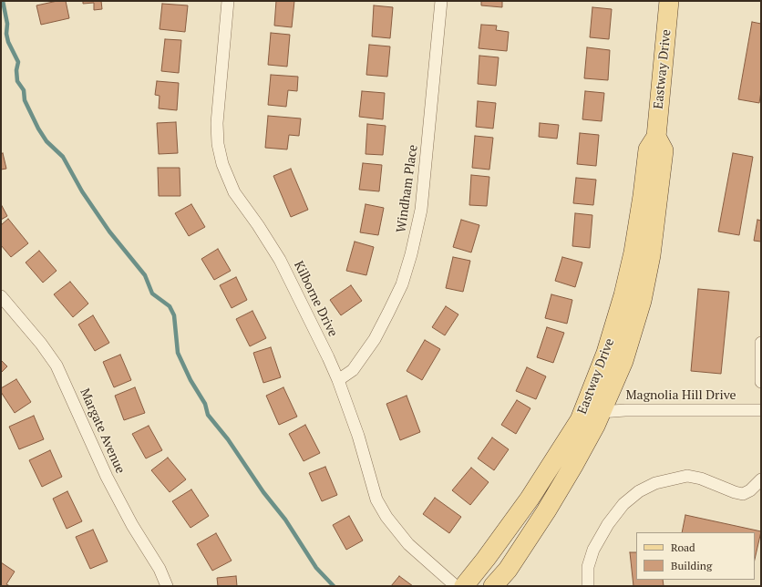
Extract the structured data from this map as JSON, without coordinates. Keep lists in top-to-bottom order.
{
  "streets": {
    "main road": ["Eastway Drive"],
    "street": [
      "Windham Place",
      "Kilborne Drive",
      "Magnolia Hill Drive",
      "Margate Avenue"
    ]
  },
  "crossings": [
    ["Eastway Drive", "Magnolia Hill Drive"],
    ["Windham Place", "Kilborne Drive"]
  ],
  "legend": ["Road", "Building"]
}
